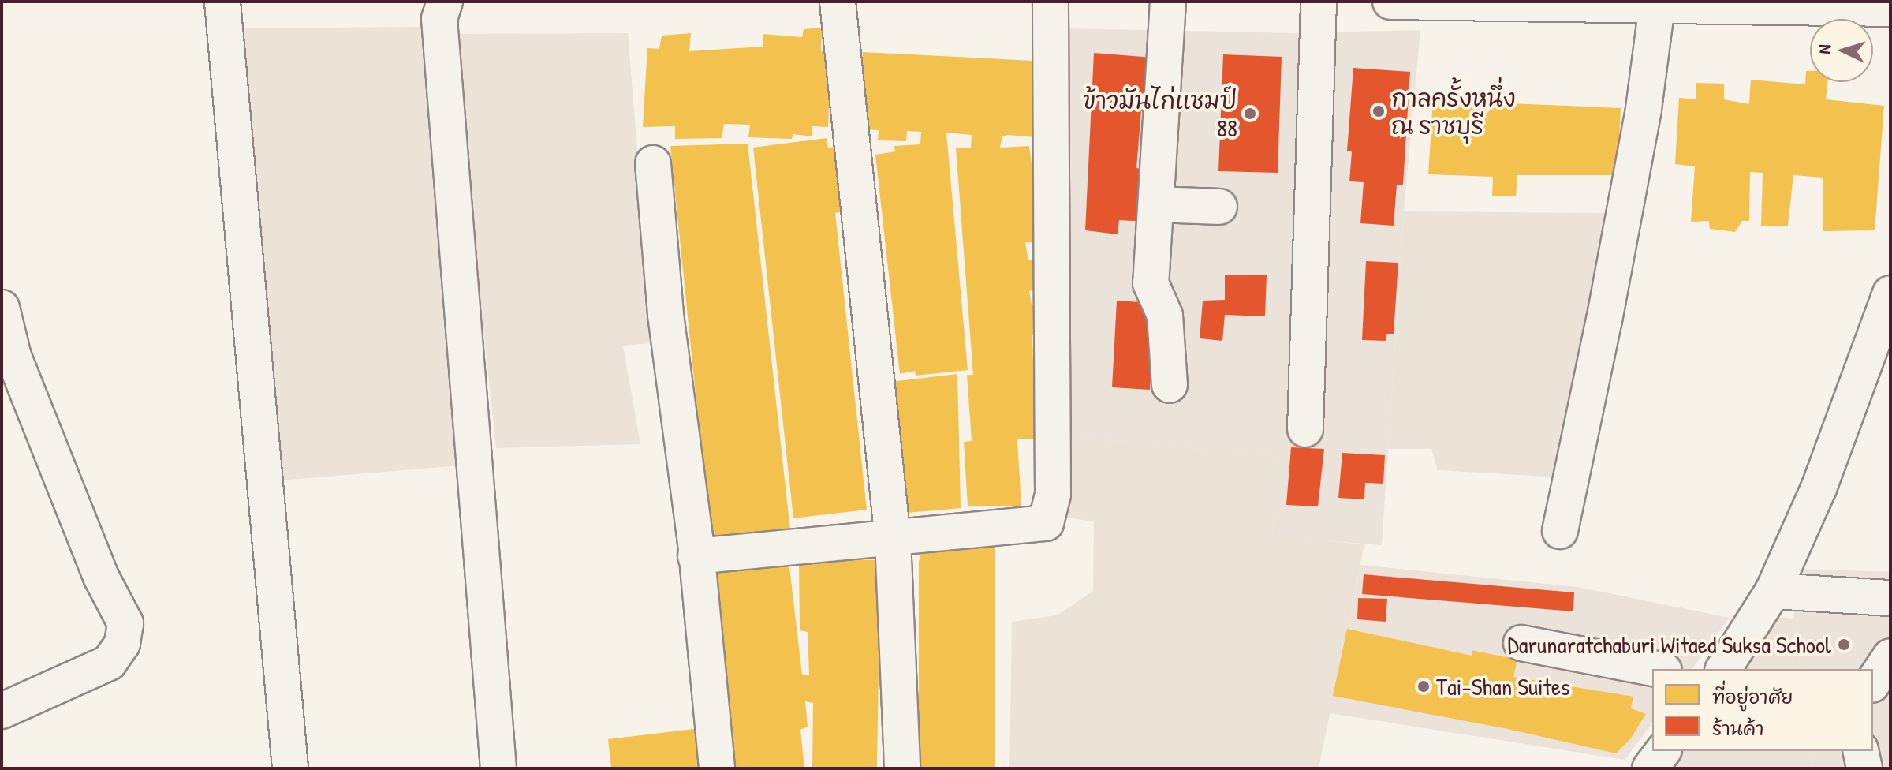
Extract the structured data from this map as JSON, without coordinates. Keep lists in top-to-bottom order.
{
  "places": [
    "กาลครั้งหนึ่ง ณ ราชบุรี",
    "ข้าวมันไก่แชมป์ 88",
    "Darunaratchaburi Witaed Suksa School",
    "Tai-Shan Suites"
  ],
  "legend": ["ที่อยู่อาศัย", "ร้านค้า"],
  "north": "left"
}
